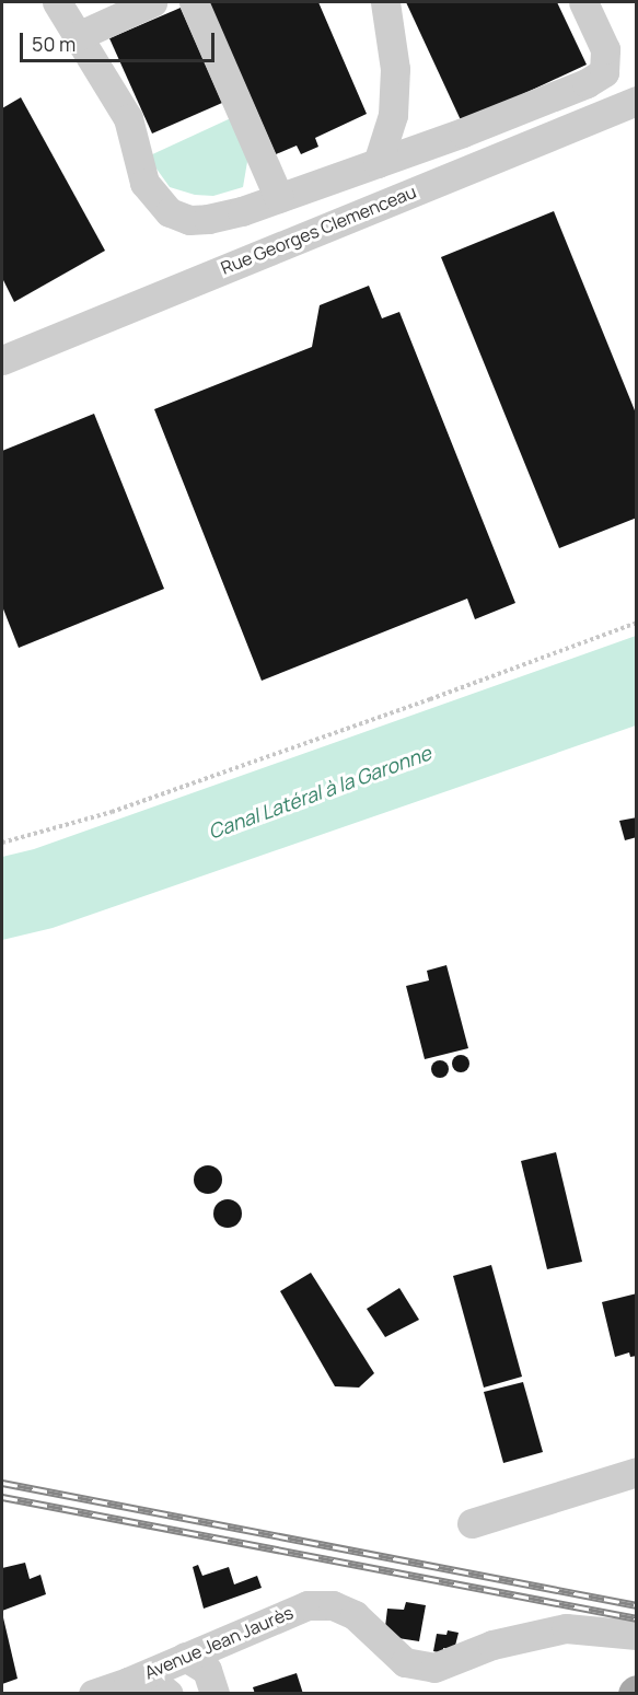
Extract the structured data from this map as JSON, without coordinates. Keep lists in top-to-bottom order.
{
  "streets": {
    "street": ["Rue Georges Clemenceau", "Avenue Jean Jaurès"]
  },
  "water": ["Canal Latéral à la Garonne"],
  "scale_bar": "50 m"
}
